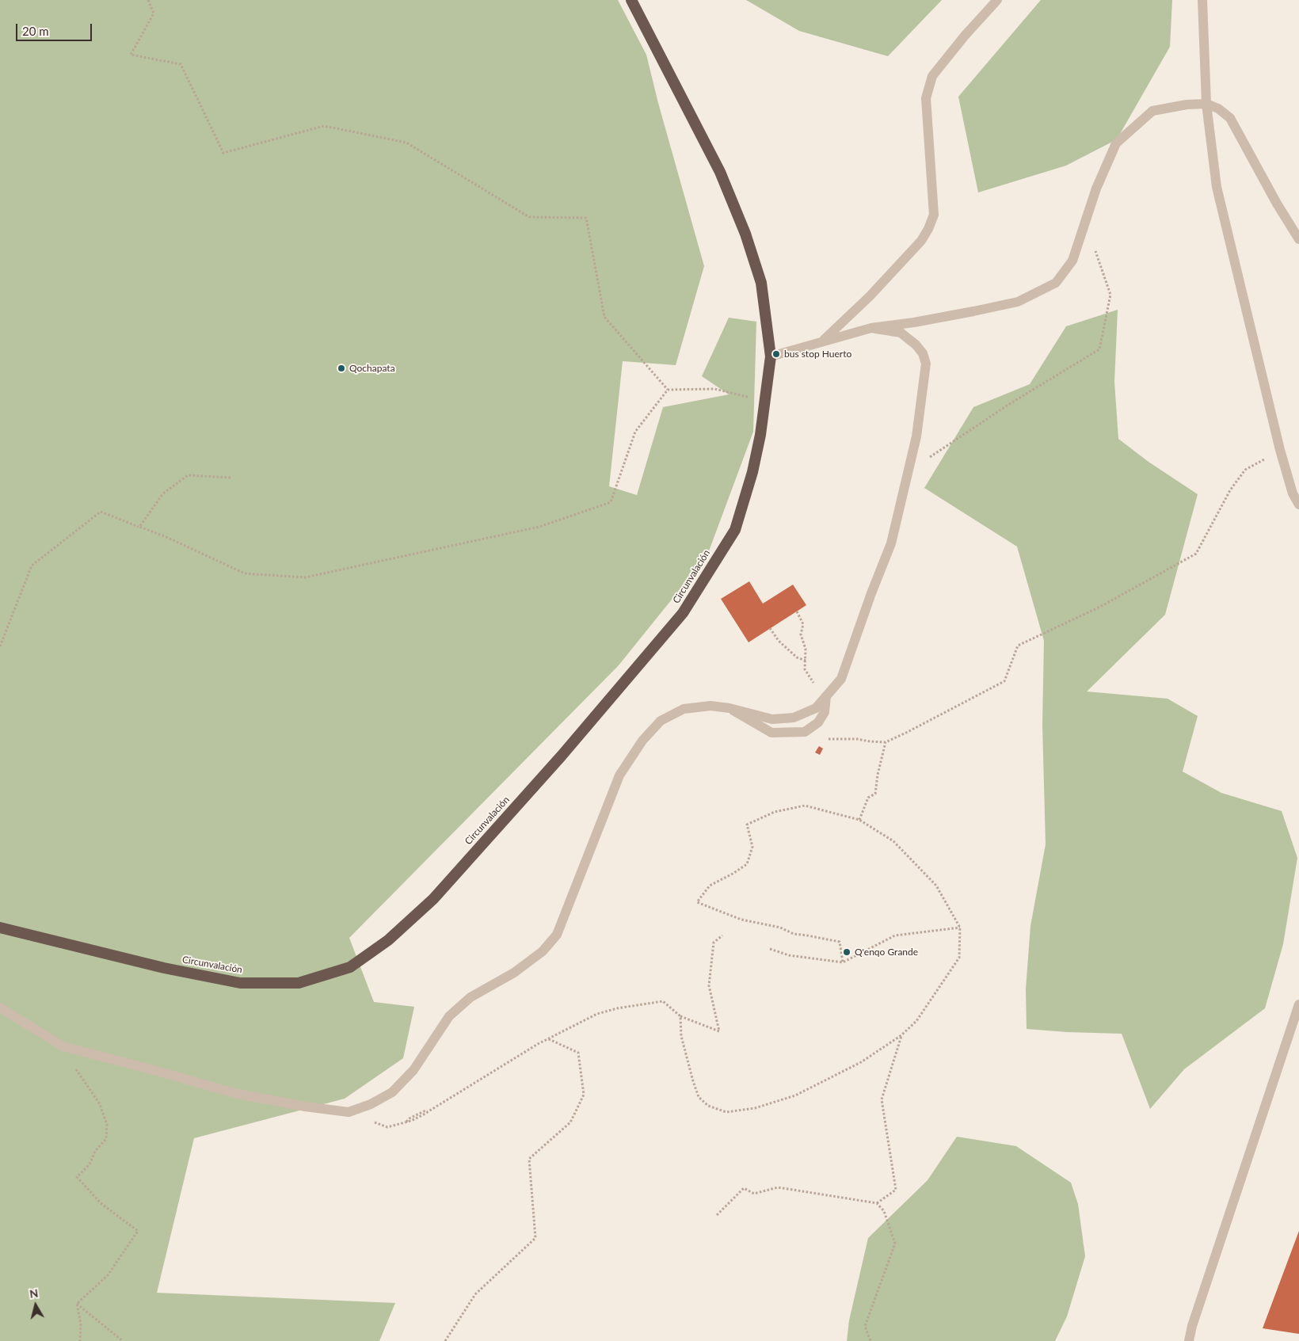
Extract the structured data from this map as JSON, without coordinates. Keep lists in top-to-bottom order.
{
  "streets": {
    "highway": ["Circunvalación"]
  },
  "places": ["bus stop Huerto", "Qochapata", "Q'enqo Grande"],
  "scale_bar": "20 m",
  "north": "top"
}
